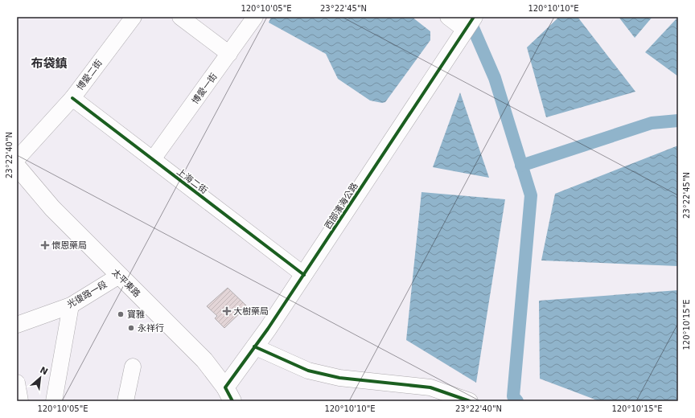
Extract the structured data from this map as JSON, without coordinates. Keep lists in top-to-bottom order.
{
  "streets": {
    "main road": ["西部濱海公路", "太平東路"],
    "street": [
      "博愛二街",
      "博愛一街",
      "上海二街",
      "光復路一段"
    ]
  },
  "crossings": [
    ["博愛二街", "上海二街"],
    ["博愛一街", "上海二街"],
    ["上海二街", "西部濱海公路"],
    ["西部濱海公路", "太平東路"],
    ["太平東路", "光復路一段"]
  ],
  "districts": ["布袋鎮"],
  "places": {
    "health": ["懷恩藥局", "大樹藥局"],
    "other": ["寶雅", "永祥行"]
  },
  "north": "top right",
  "coordinates": [
    "120°10'05\"E",
    "23°22'45\"N",
    "120°10'10\"E",
    "23°22'40\"N",
    "120°10'15\"E"
  ]
}
